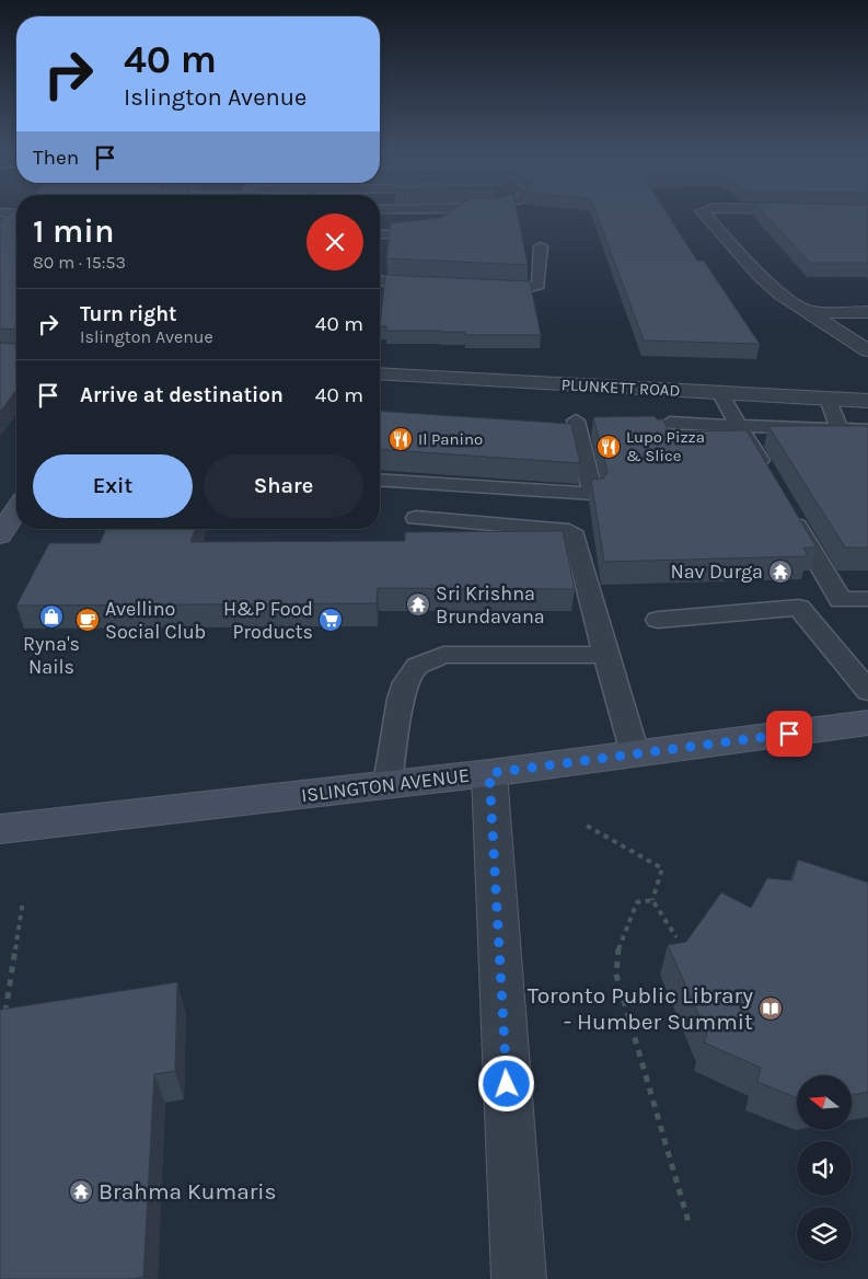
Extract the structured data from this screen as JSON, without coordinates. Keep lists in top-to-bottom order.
{
  "streets": {
    "main road": ["ISLINGTON AVENUE"],
    "street": ["PLUNKETT ROAD"]
  },
  "places": {
    "restaurant": ["Il Panino", "Lupo Pizza & Slice"],
    "temple": ["Nav Durga", "Sri Krishna Brundavana", "Brahma Kumaris"],
    "shop": ["Ryna's Nails"],
    "cafe": ["Avellino Social Club"],
    "supermarket": ["H&P Food Products"],
    "library": ["Toronto Public Library - Humber Summit"]
  },
  "north": "left",
  "page": {
    "turn": ["40 m", "Islington Avenue"],
    "then": "Then",
    "heading": ["1 min", "80 m · 15:53"],
    "list": [
      {
        "name": "Turn right",
        "note": "Islington Avenue",
        "value": "40 m"
      },
      {
        "name": "Arrive at destination",
        "value": "40 m"
      }
    ],
    "buttons": ["Exit", "Share"]
  }
}
